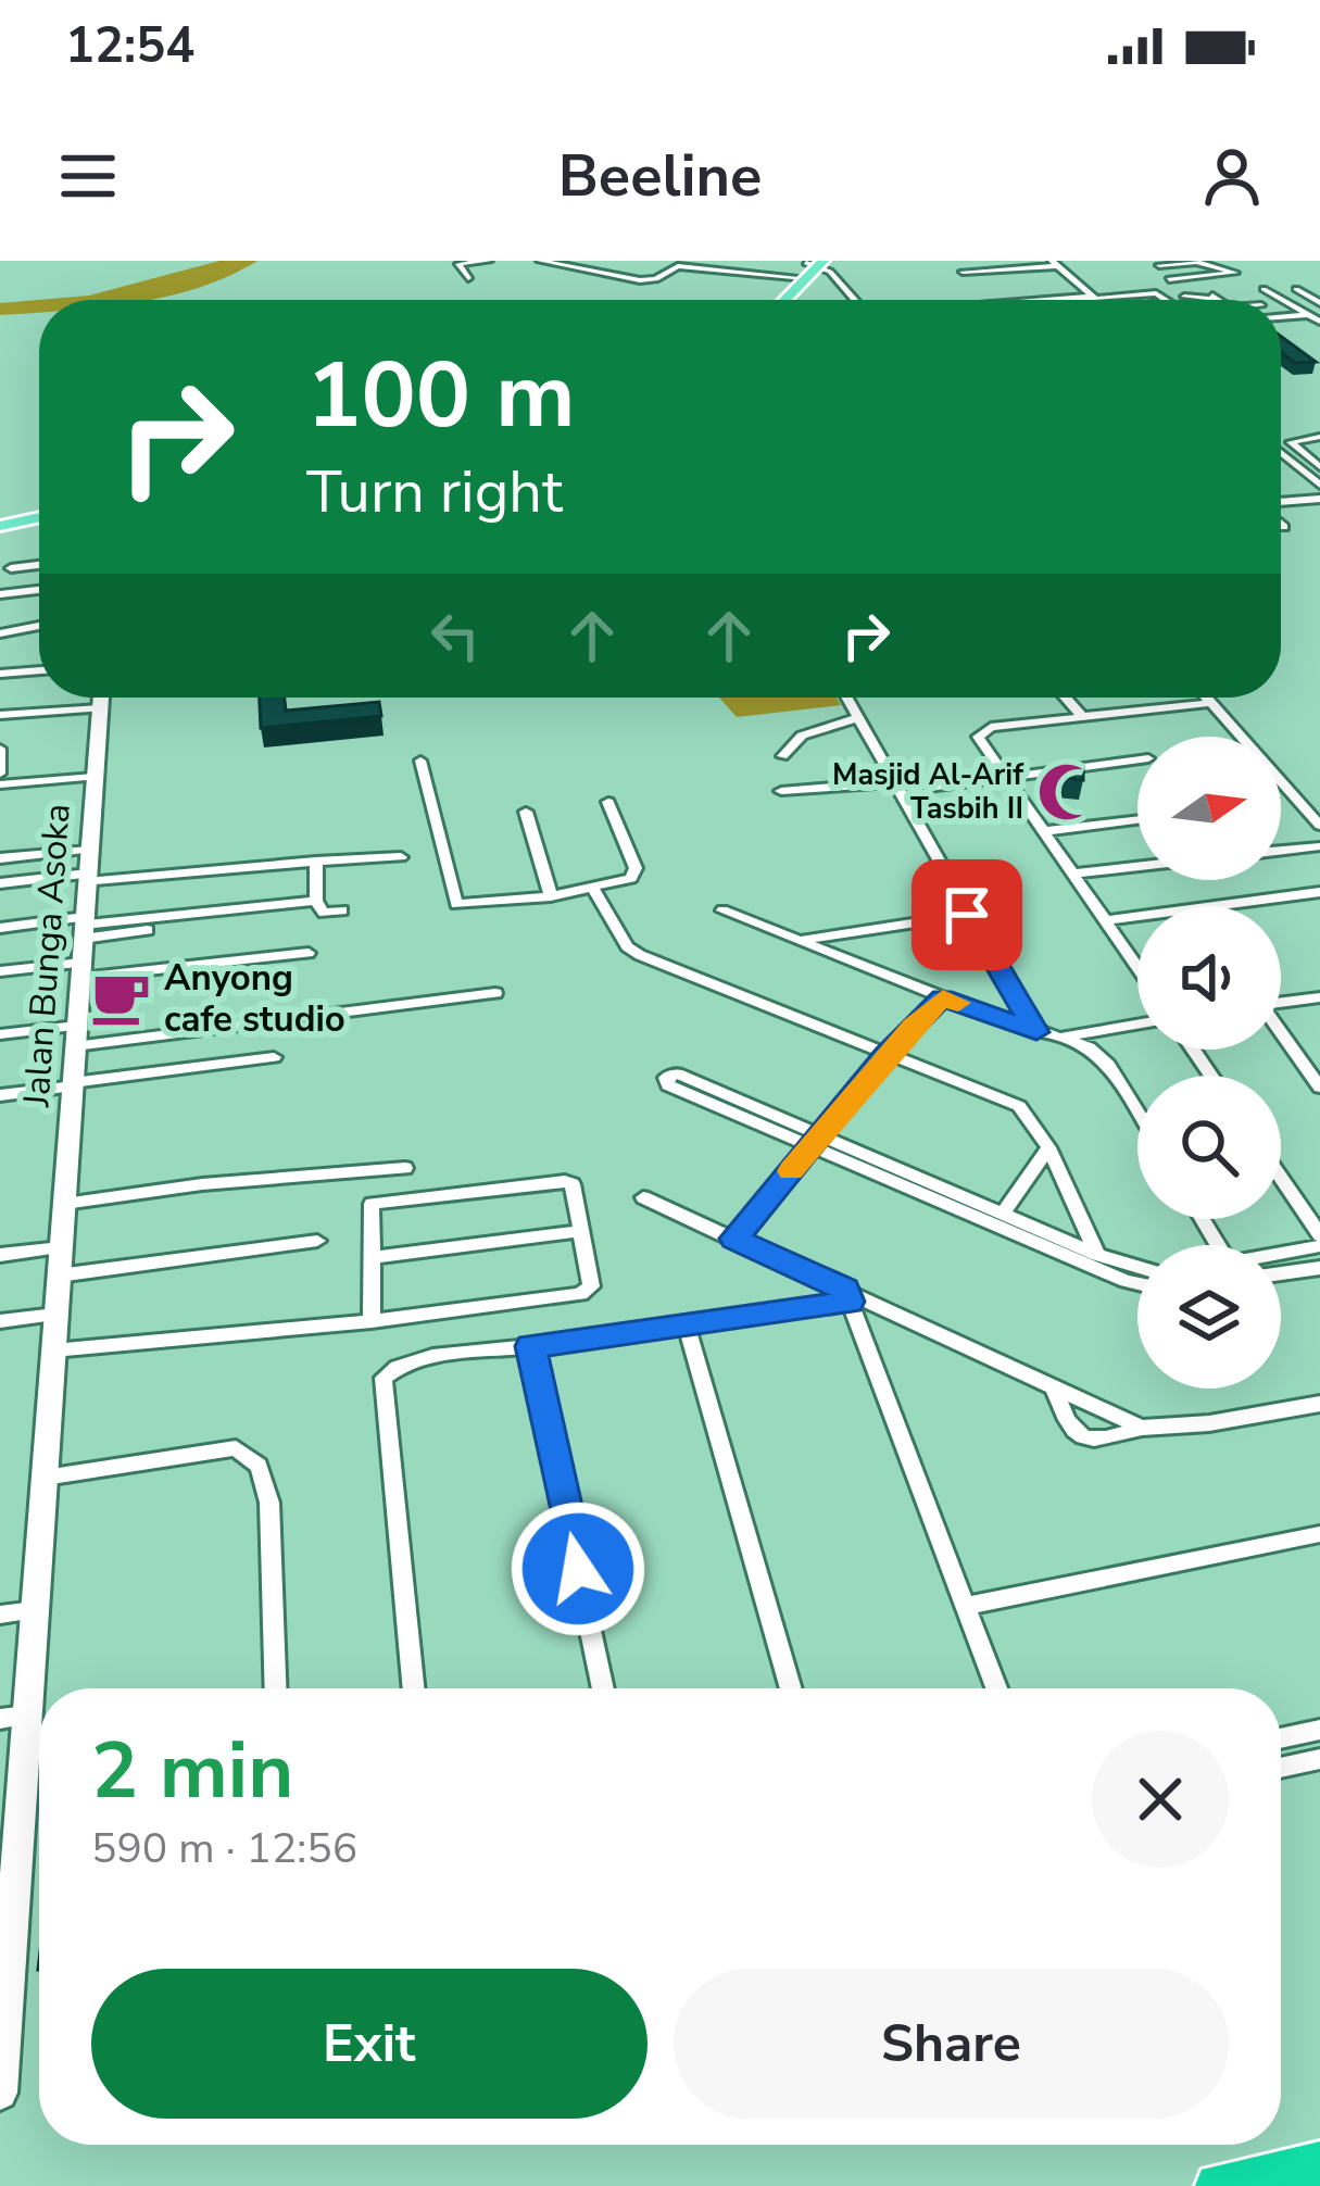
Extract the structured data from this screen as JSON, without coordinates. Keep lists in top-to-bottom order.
{
  "streets": {
    "street": ["Jalan Bunga Asoka"]
  },
  "places": {
    "mosque": ["Masjid Al-Arif Tasbih II"],
    "cafe": ["Anyong cafe studio"]
  },
  "north": "right",
  "page": {
    "status": "12:54",
    "header": "Beeline",
    "turn": ["100 m", "Turn right"],
    "heading": ["2 min", "590 m · 12:56"],
    "buttons": ["Exit", "Share"]
  }
}
